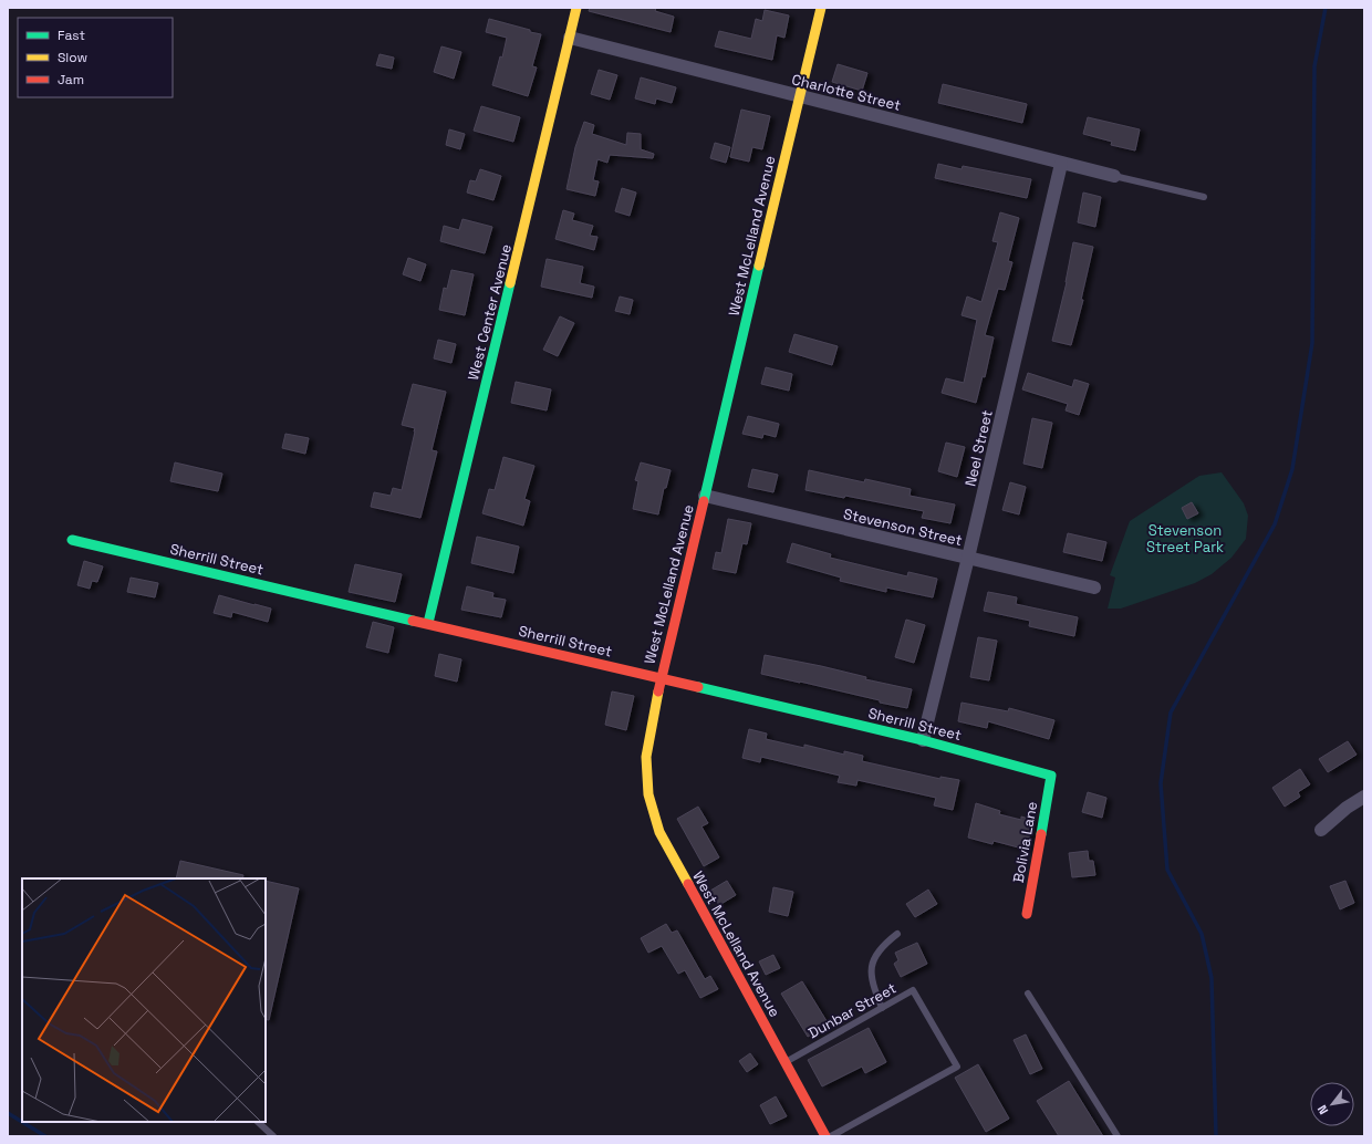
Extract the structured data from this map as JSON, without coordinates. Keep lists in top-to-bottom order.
{
  "streets": {
    "street": [
      "Charlotte Street",
      "West McLelland Avenue",
      "West Center Avenue",
      "Neel Street",
      "Stevenson Street",
      "Sherrill Street",
      "Bolivia Lane"
    ],
    "lane": ["Dunbar Street"]
  },
  "crossings": [
    ["Charlotte Street", "West McLelland Avenue"],
    ["Charlotte Street", "West Center Avenue"],
    ["Charlotte Street", "Neel Street"],
    ["West McLelland Avenue", "Stevenson Street"],
    ["West McLelland Avenue", "Sherrill Street"],
    ["West McLelland Avenue", "Dunbar Street"],
    ["West Center Avenue", "Sherrill Street"],
    ["Neel Street", "Stevenson Street"],
    ["Neel Street", "Sherrill Street"],
    ["Sherrill Street", "Bolivia Lane"]
  ],
  "parks": ["Stevenson Street Park"],
  "legend": ["Fast", "Slow", "Jam"],
  "north": "bottom left"
}
